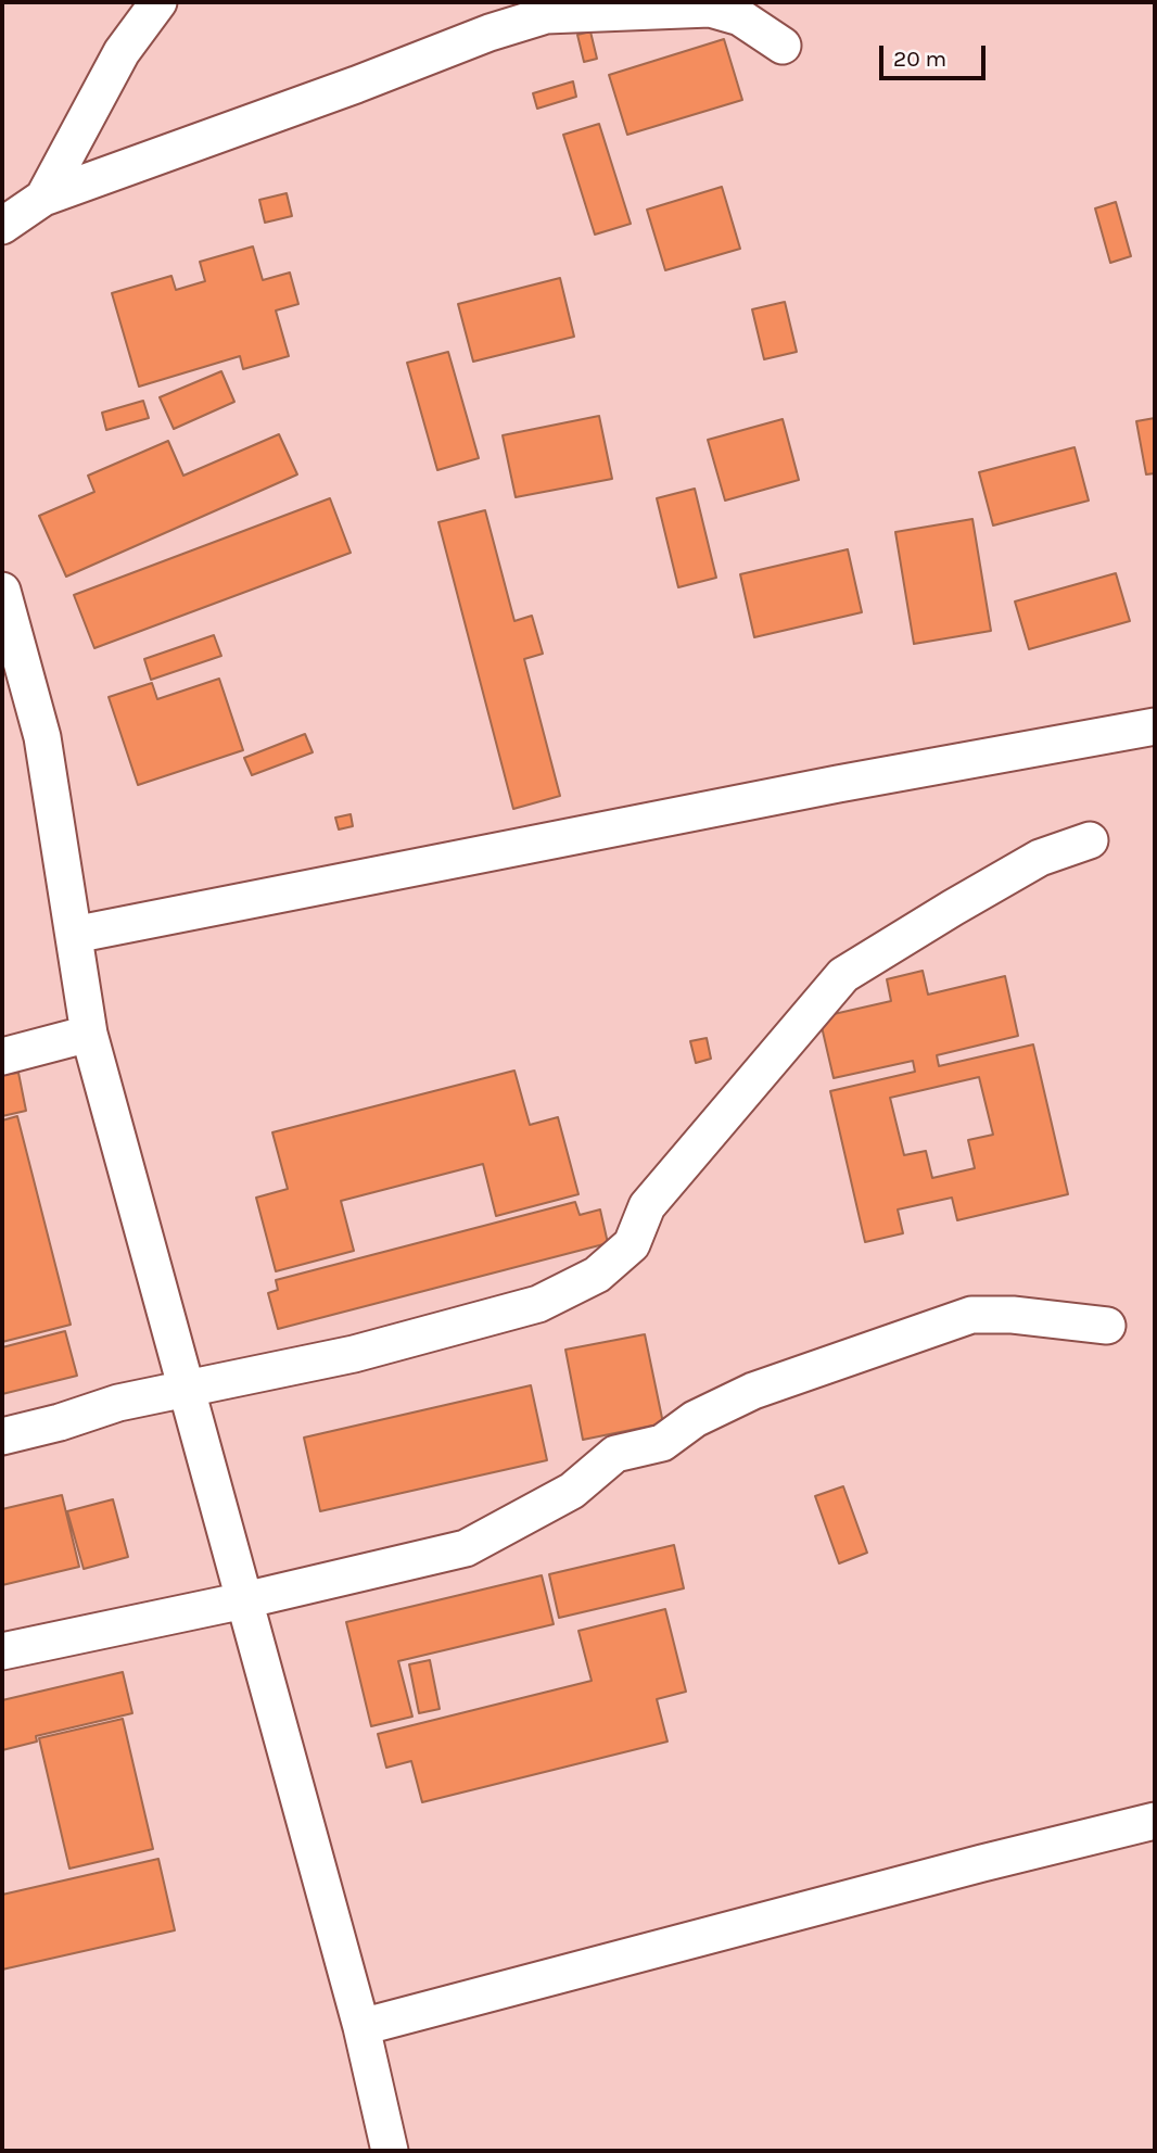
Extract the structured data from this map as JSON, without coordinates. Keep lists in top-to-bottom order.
{
  "scale_bar": "20 m"
}
